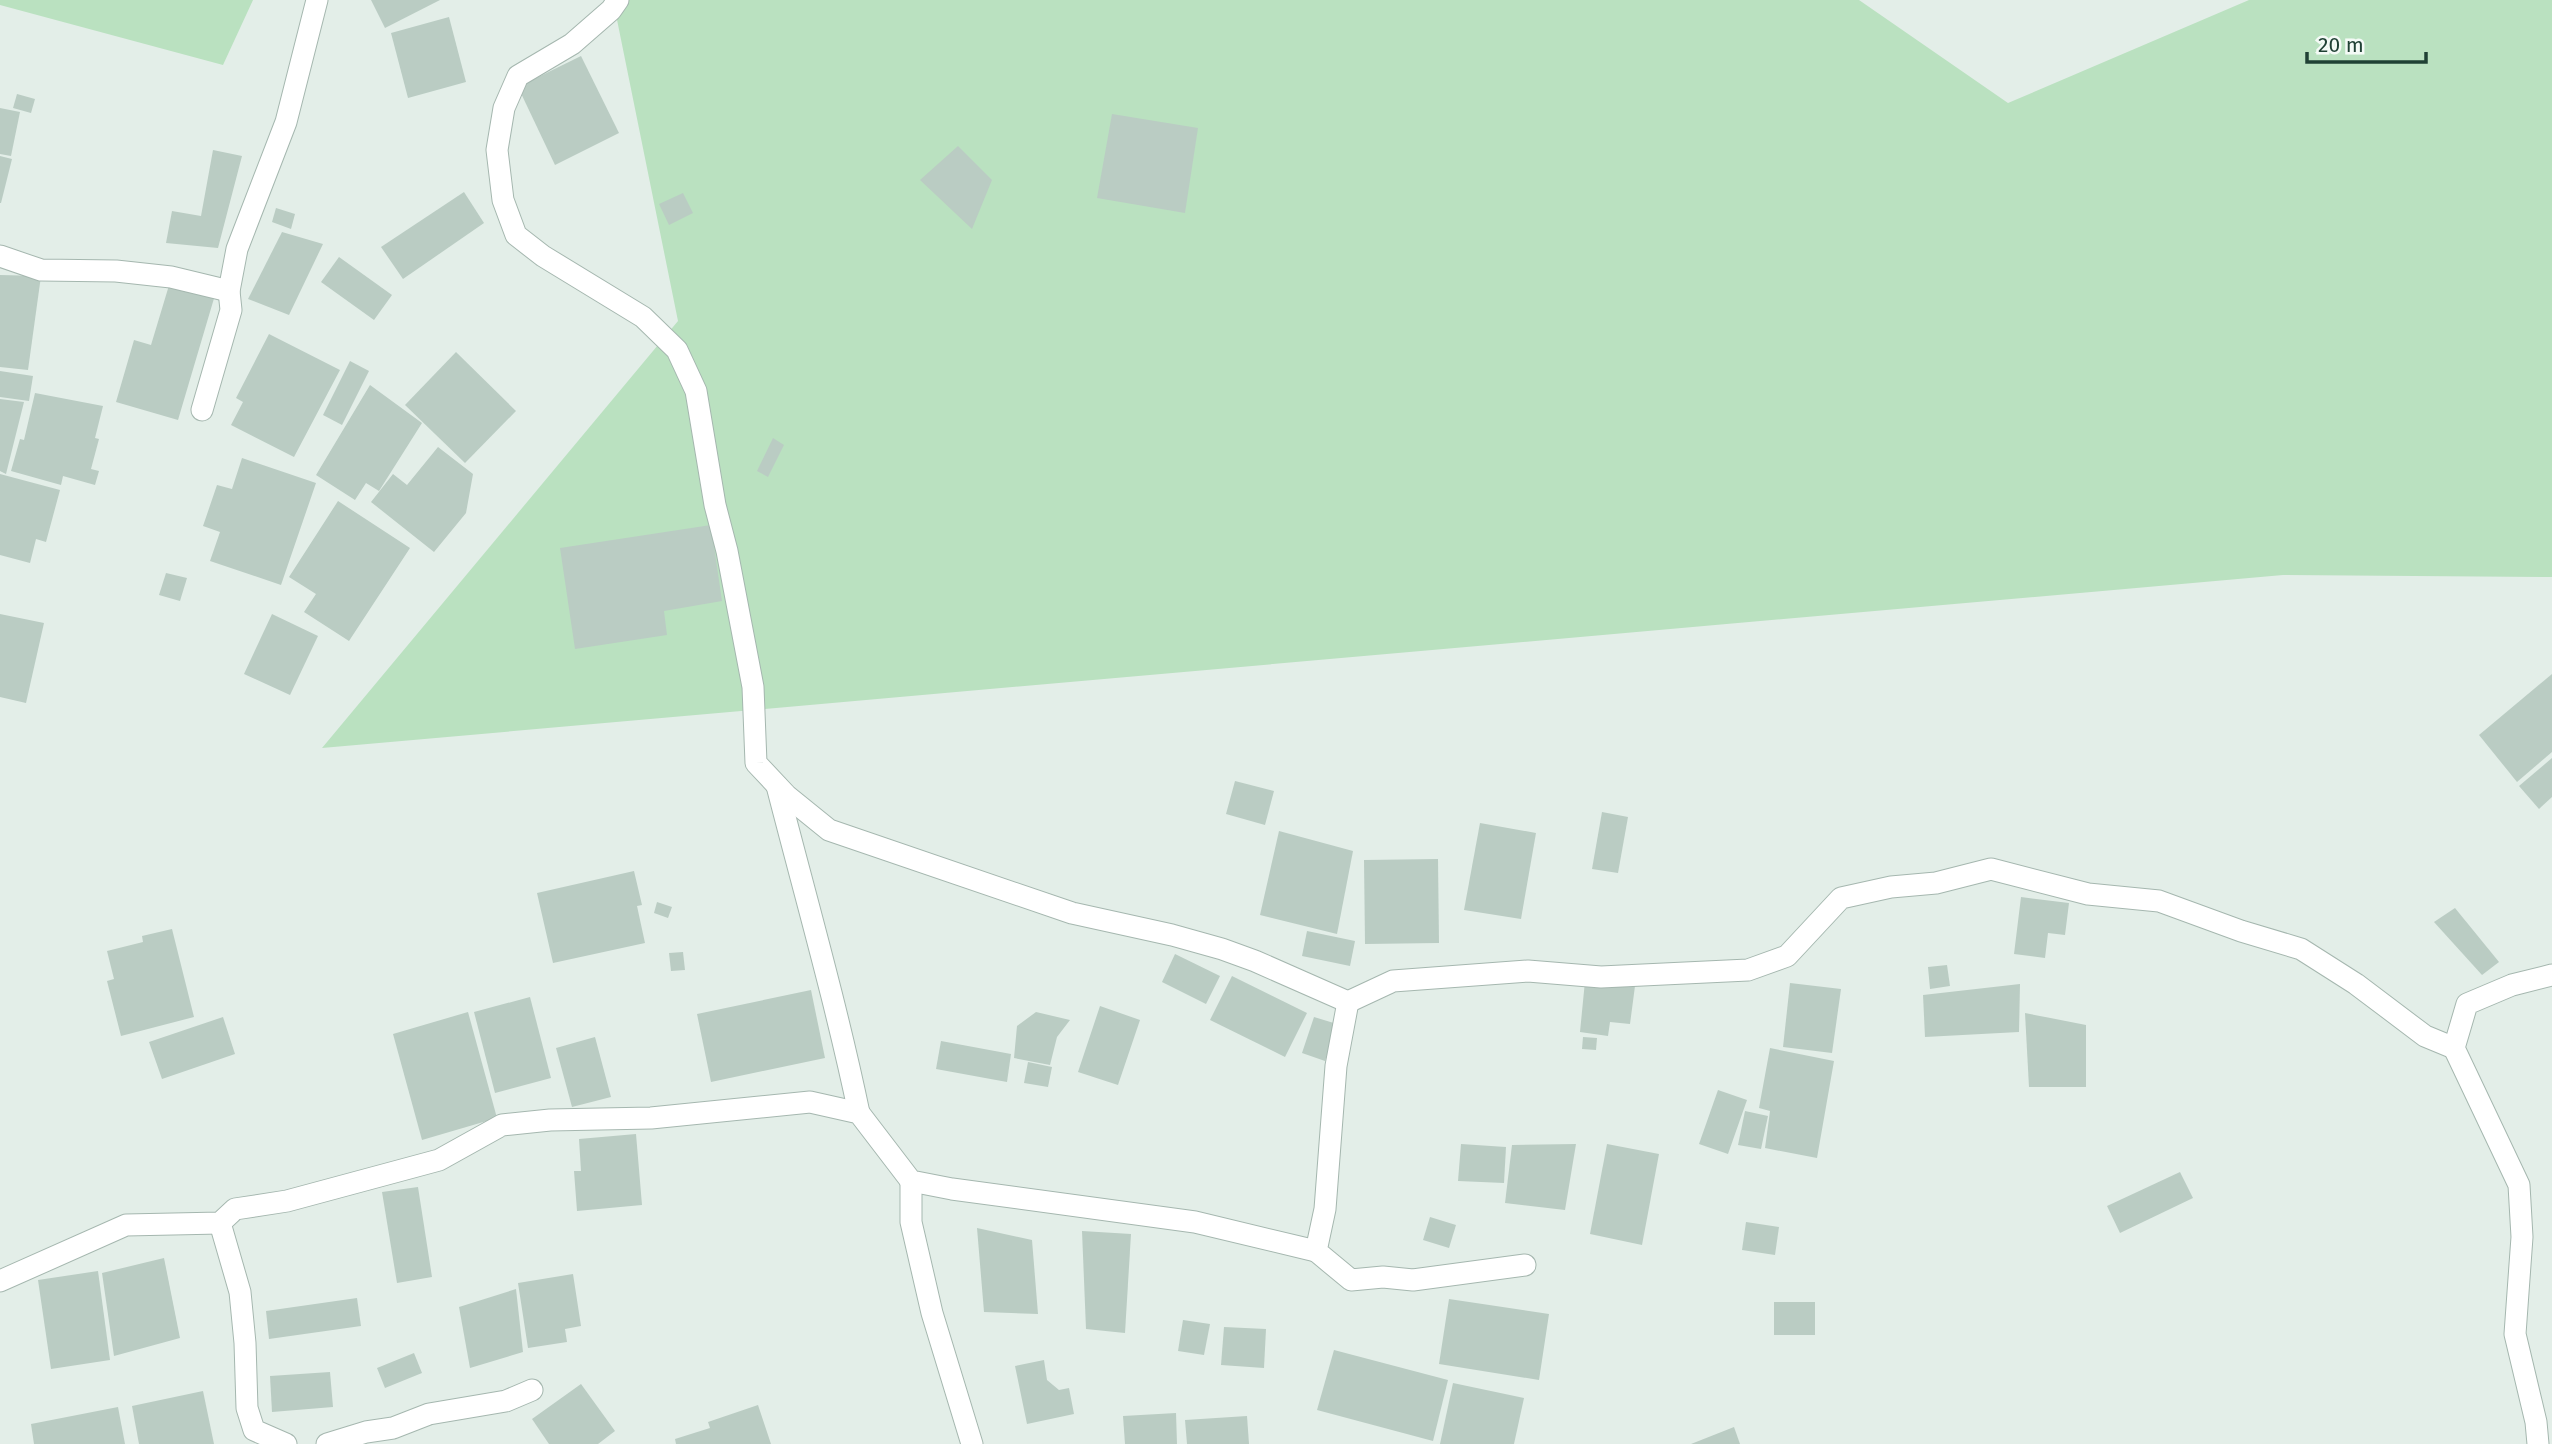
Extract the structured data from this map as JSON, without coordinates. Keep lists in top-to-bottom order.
{
  "scale_bar": "20 m"
}
